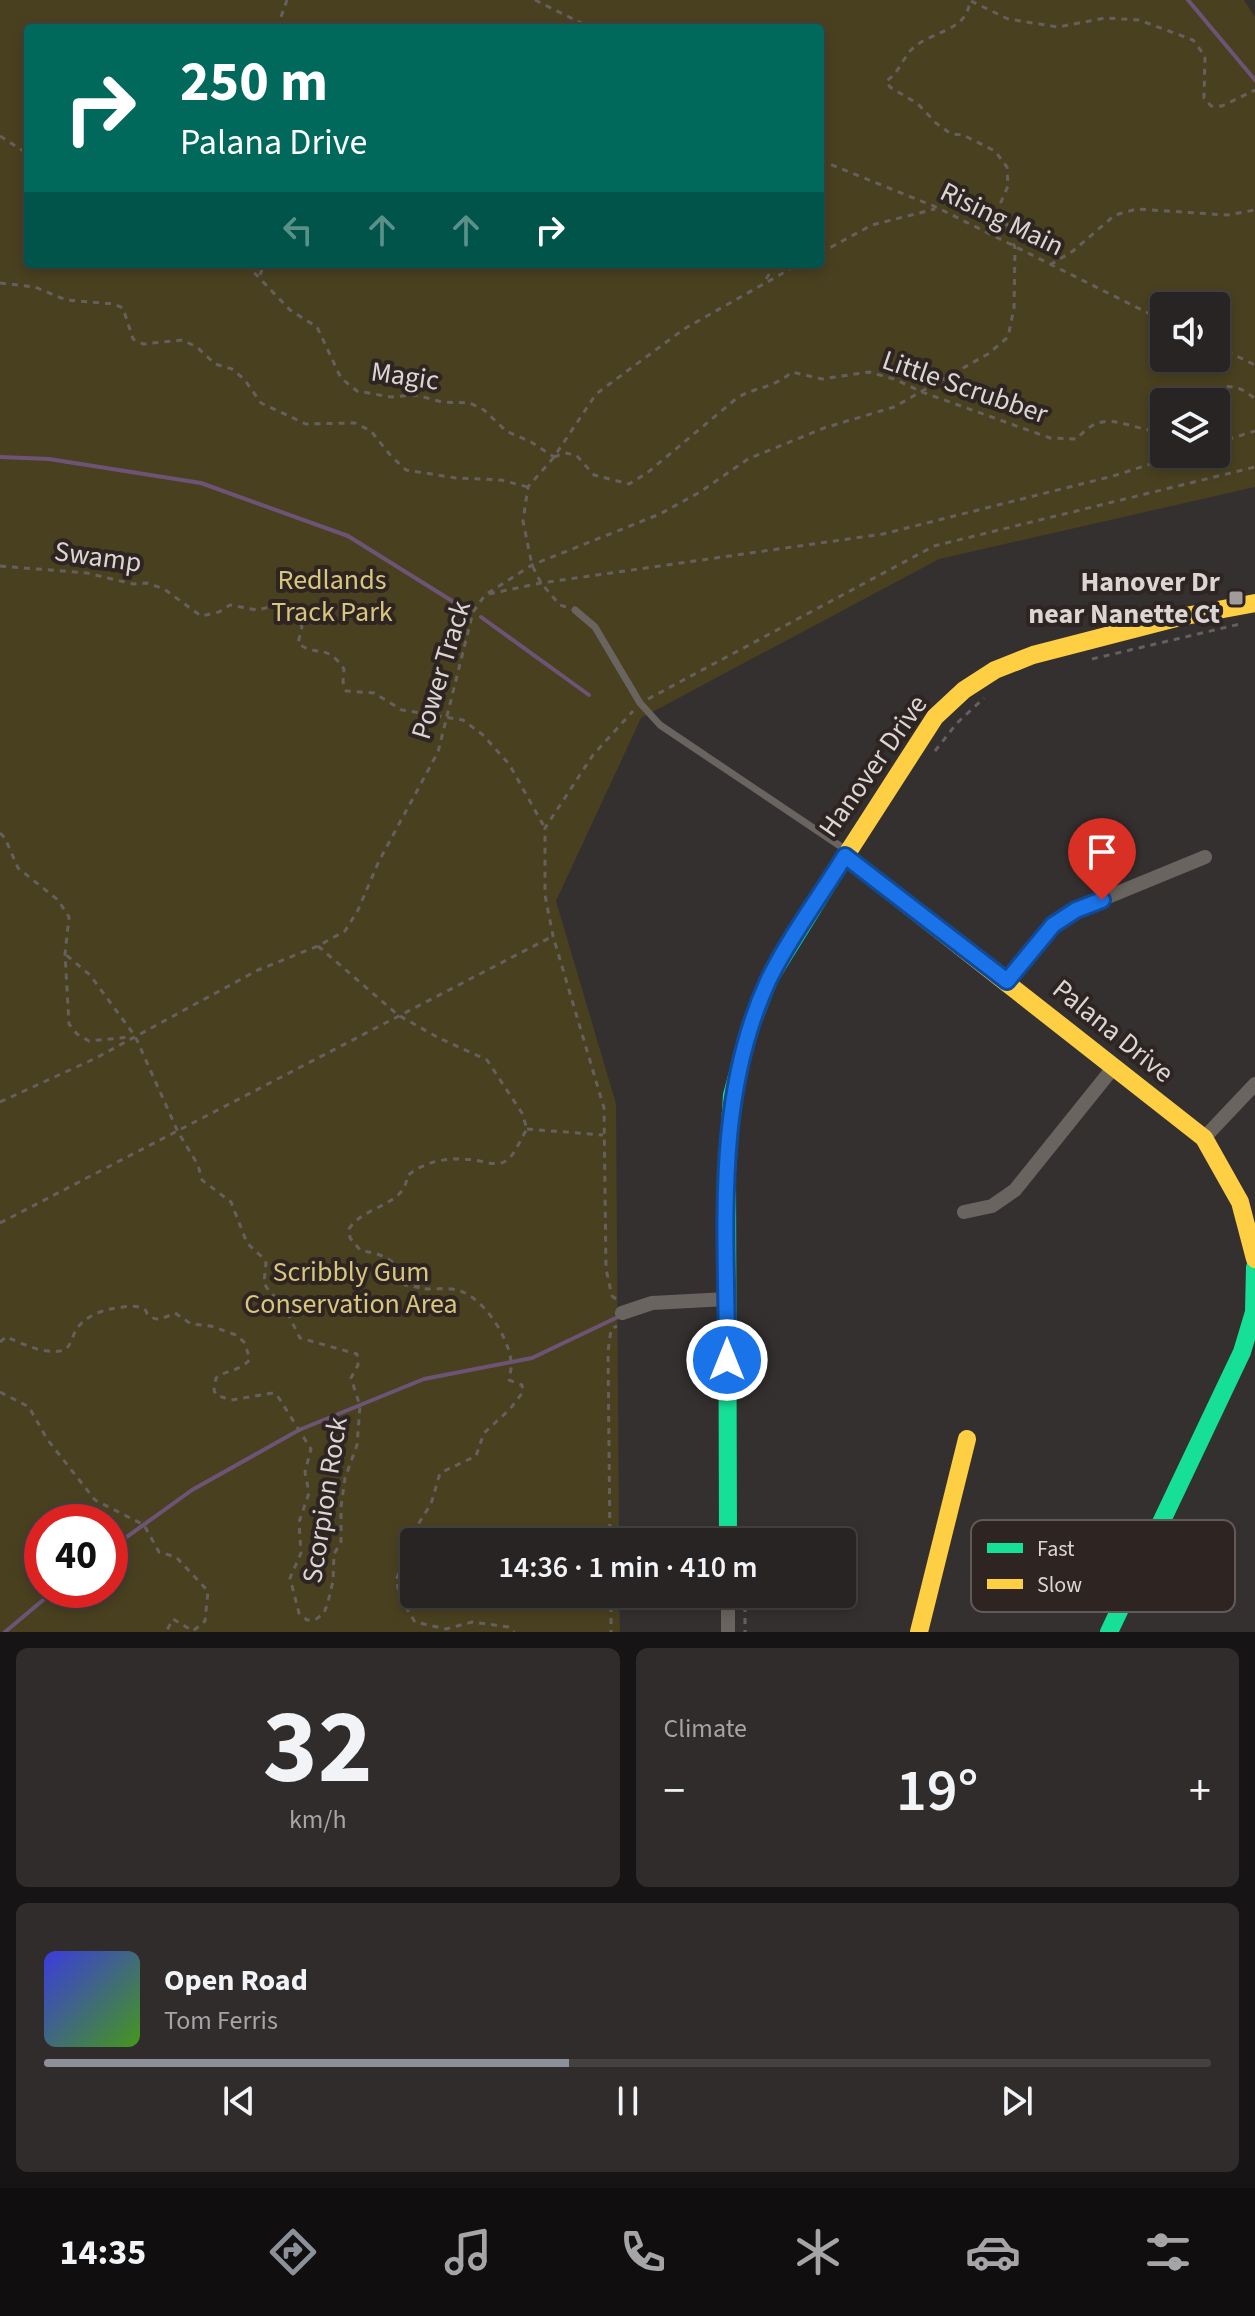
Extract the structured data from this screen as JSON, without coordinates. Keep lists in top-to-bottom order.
{
  "streets": {
    "street": ["Hanover Drive", "Palana Drive"],
    "path": [
      "Rising Main",
      "Magic",
      "Little Scrubber",
      "Swamp",
      "Power Track",
      "Scorpion Rock"
    ]
  },
  "crossings": [
    ["Rising Main", "Power Track"],
    ["Magic", "Little Scrubber"],
    ["Little Scrubber", "Power Track"],
    ["Swamp", "Power Track"],
    ["Hanover Drive", "Palana Drive"]
  ],
  "parks": ["Redlands Track Park", "Scribbly Gum Conservation Area"],
  "places": {
    "transit": ["Hanover Dr near Nanette Ct"]
  },
  "legend": ["Fast", "Slow"],
  "page": {
    "turn": ["250 m", "Palana Drive"],
    "limit": "40",
    "trip": "14:36 · 1 min · 410 m",
    "tile": [
      ["32", "km/h"],
      "Climate"
    ],
    "heat": ["−", "19°", "+"],
    "song": ["Open Road", "Tom Ferris"],
    "tabs": "14:35"
  }
}
